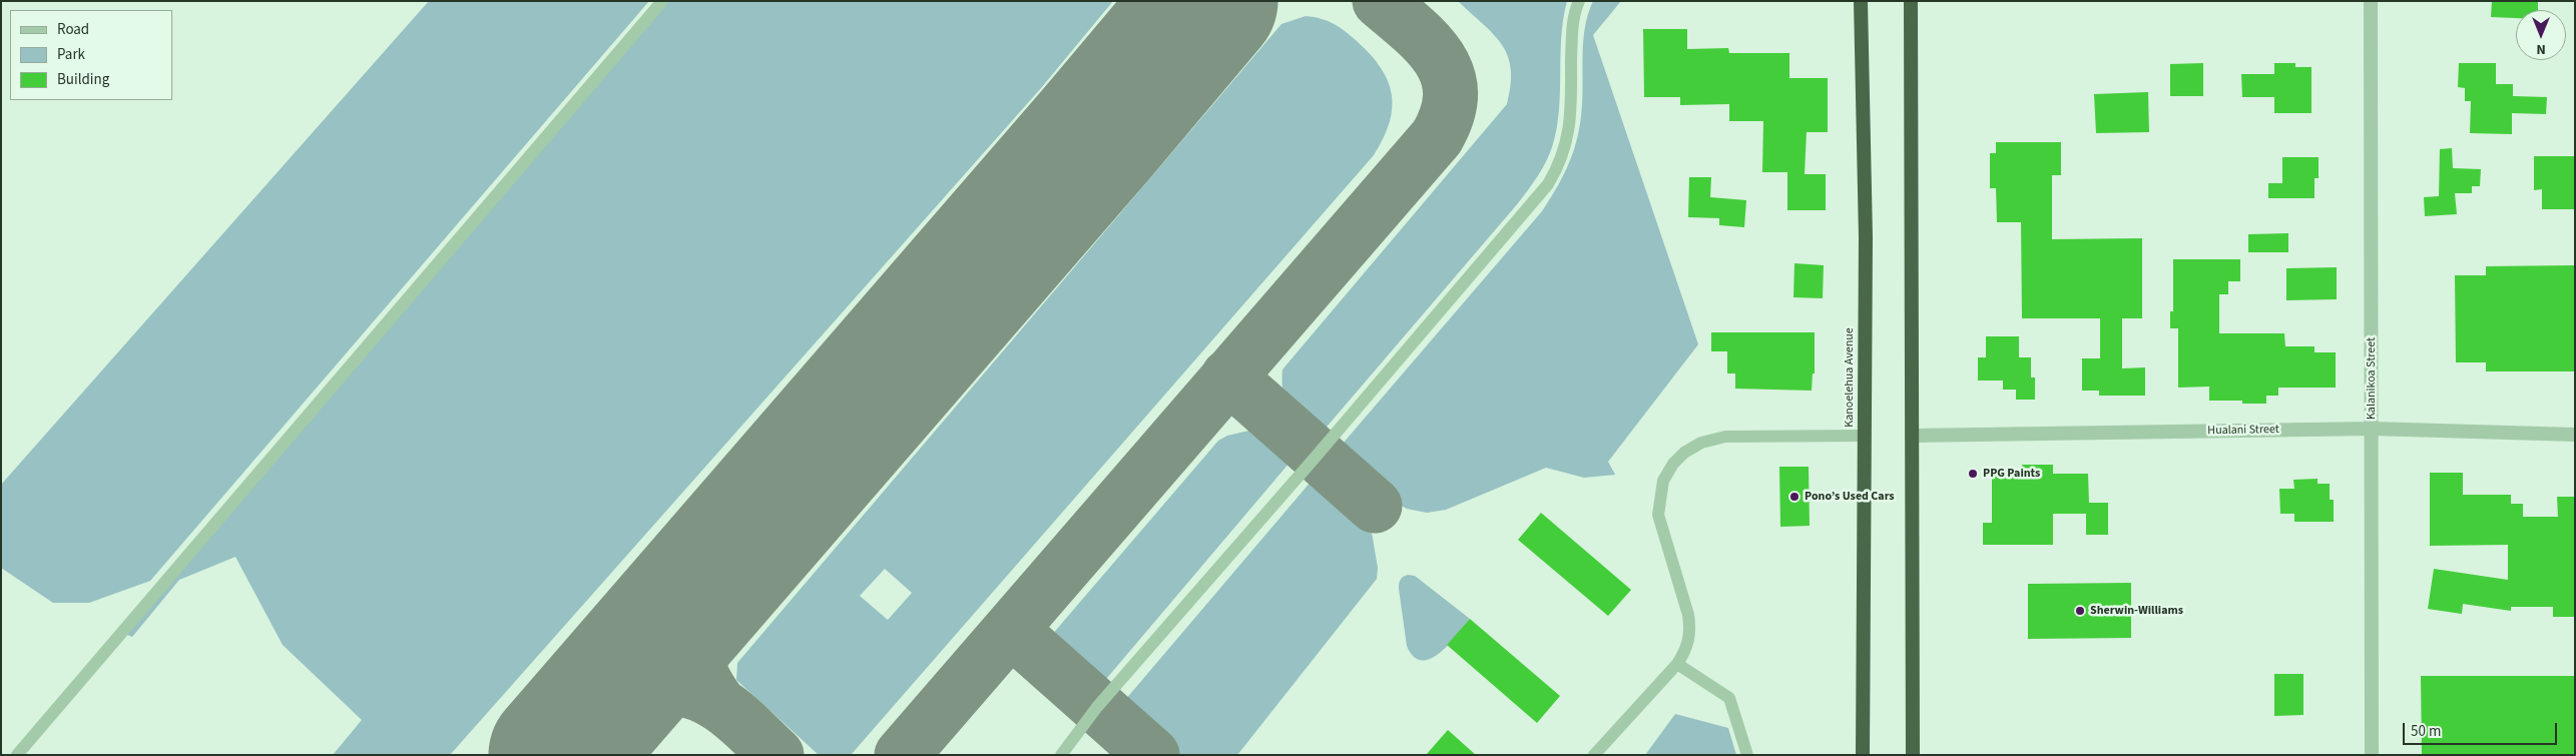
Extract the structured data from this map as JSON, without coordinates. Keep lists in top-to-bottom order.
{
  "streets": {
    "highway": ["Kanoelehua Avenue"],
    "street": ["Kalanikoa Street", "Hualani Street"]
  },
  "crossings": [
    ["Kalanikoa Street", "Hualani Street"]
  ],
  "places": ["PPG Paints", "Pono’s Used Cars", "Sherwin-Williams"],
  "legend": ["Road", "Park", "Building"],
  "scale_bar": "50 m",
  "north": "bottom"
}
